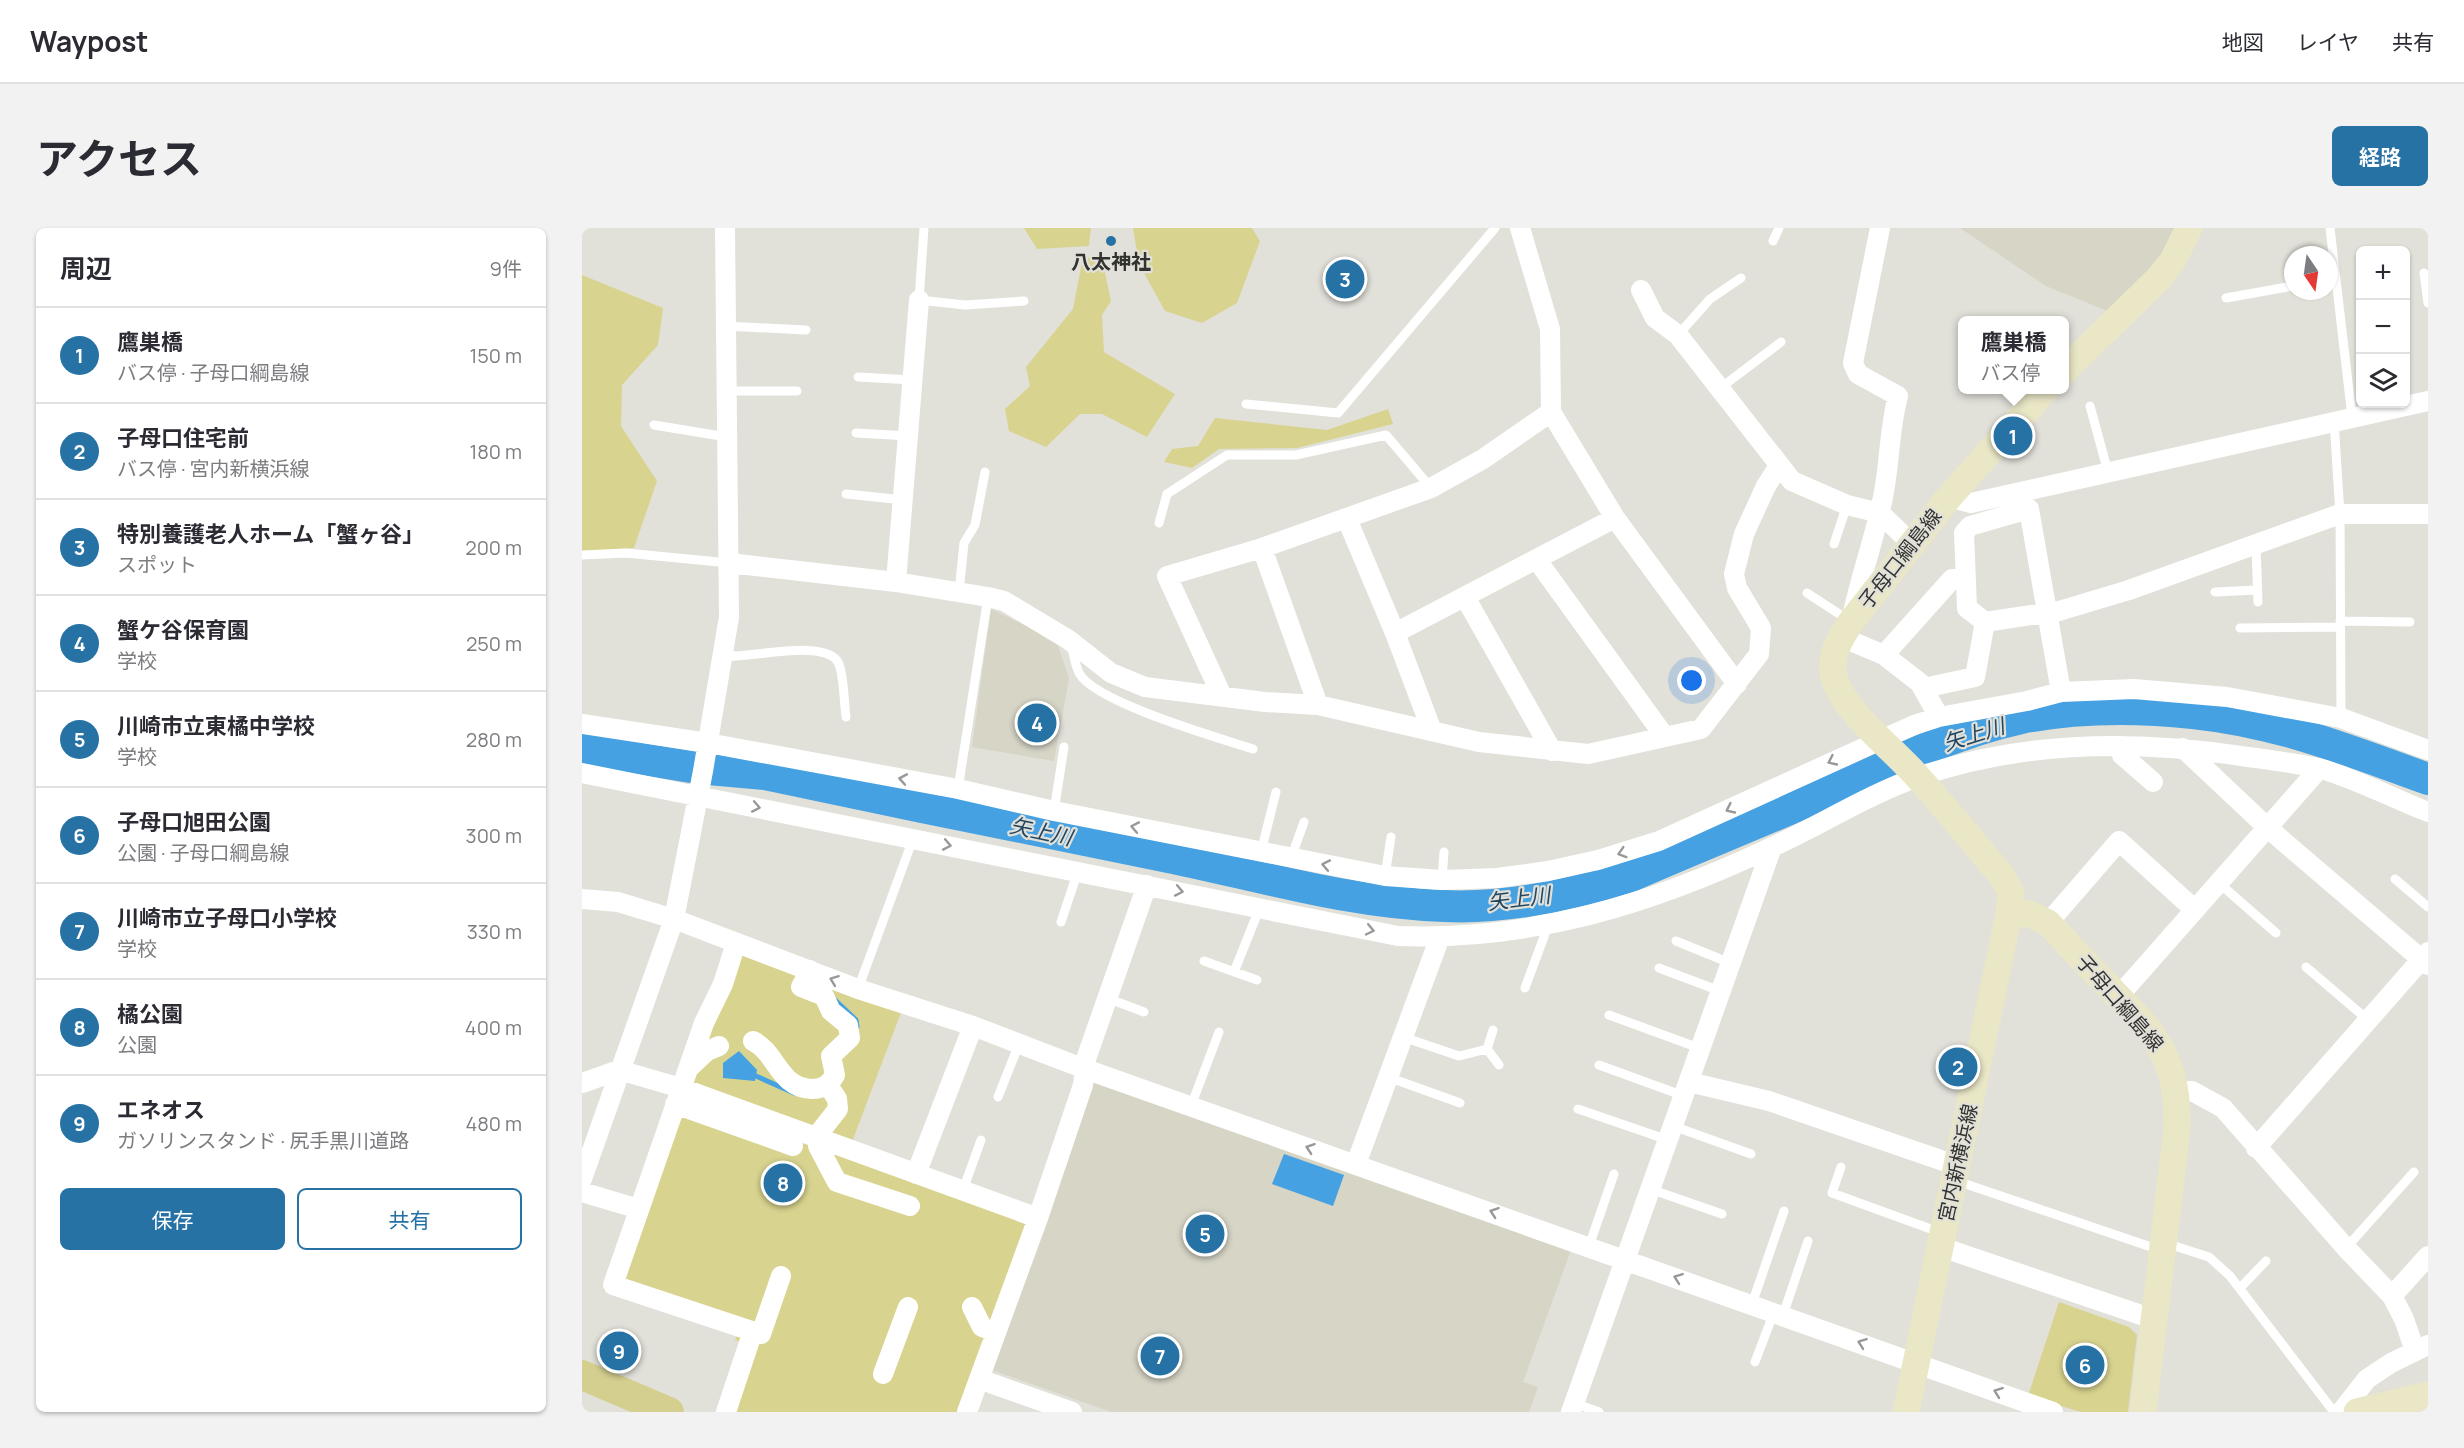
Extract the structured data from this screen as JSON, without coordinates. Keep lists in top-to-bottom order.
{
  "streets": {
    "main road": ["子母口綱島線", "宮内新横浜線"]
  },
  "crossings": [
    ["子母口綱島線", "宮内新横浜線"]
  ],
  "water": ["矢上川"],
  "places": ["八太神社"],
  "north": "bottom",
  "page": {
    "header": "Waypost",
    "nav": ["地図", "レイヤ", "共有"],
    "title": "アクセス",
    "buttons": [
      "経路",
      ["保存", "共有"]
    ],
    "heading": ["周辺", "9件"],
    "map_buttons": ["+", "−"],
    "pins": [
      "3",
      "1",
      "4",
      "2",
      "8",
      "5",
      "9",
      "7",
      "6"
    ],
    "list": [
      {
        "mark": "1",
        "name": "鷹巣橋",
        "note": "バス停 · 子母口綱島線",
        "value": "150 m"
      },
      {
        "mark": "2",
        "name": "子母口住宅前",
        "note": "バス停 · 宮内新横浜線",
        "value": "180 m"
      },
      {
        "mark": "3",
        "name": "特別養護老人ホーム「蟹ヶ谷」",
        "note": "スポット",
        "value": "200 m"
      },
      {
        "mark": "4",
        "name": "蟹ケ谷保育園",
        "note": "学校",
        "value": "250 m"
      },
      {
        "mark": "5",
        "name": "川崎市立東橘中学校",
        "note": "学校",
        "value": "280 m"
      },
      {
        "mark": "6",
        "name": "子母口旭田公園",
        "note": "公園 · 子母口綱島線",
        "value": "300 m"
      },
      {
        "mark": "7",
        "name": "川崎市立子母口小学校",
        "note": "学校",
        "value": "330 m"
      },
      {
        "mark": "8",
        "name": "橘公園",
        "note": "公園",
        "value": "400 m"
      },
      {
        "mark": "9",
        "name": "エネオス",
        "note": "ガソリンスタンド · 尻手黒川道路",
        "value": "480 m"
      }
    ],
    "popup": ["鷹巣橋", "バス停"]
  }
}
